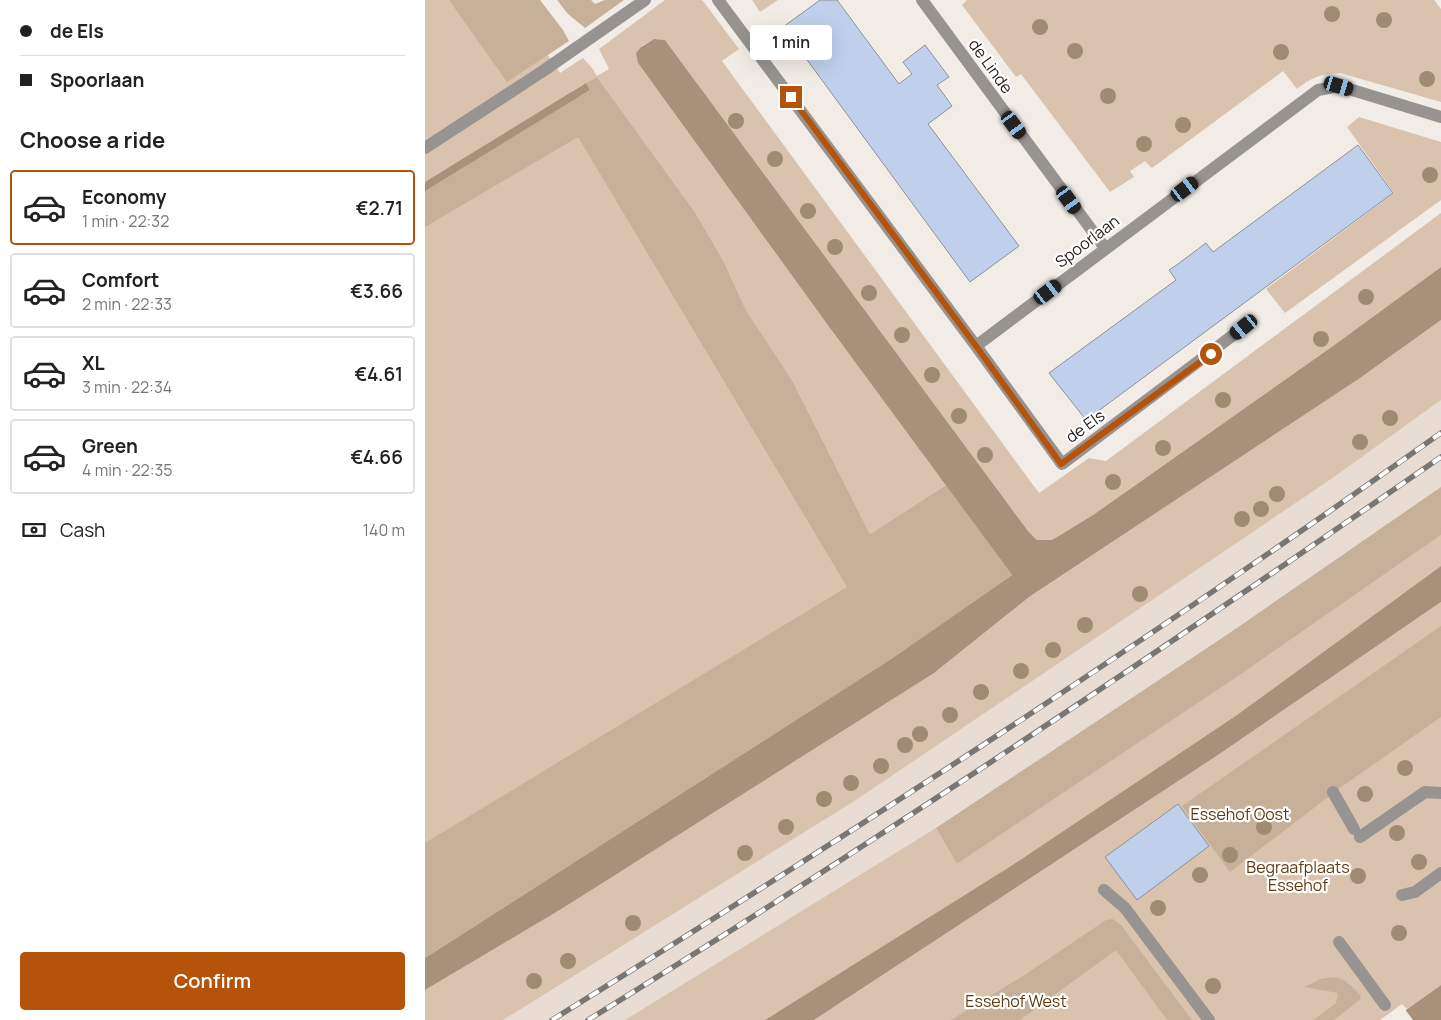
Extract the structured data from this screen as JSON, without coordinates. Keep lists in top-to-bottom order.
{
  "streets": {
    "street": ["de Linde", "Spoorlaan", "de Els"]
  },
  "crossings": [
    ["de Linde", "Spoorlaan"],
    ["Spoorlaan", "de Els"]
  ],
  "parks": ["Essehof Oost", "Begraafplaats Essehof", "Essehof West"],
  "page": {
    "banner": ["de Els", "Spoorlaan"],
    "bubble": "1 min",
    "heading": "Choose a ride",
    "list": [
      {
        "name": "Economy",
        "note": "1 min · 22:32",
        "value": "€2.71"
      },
      {
        "name": "Comfort",
        "note": "2 min · 22:33",
        "value": "€3.66"
      },
      {
        "name": "XL",
        "note": "3 min · 22:34",
        "value": "€4.61"
      },
      {
        "name": "Green",
        "note": "4 min · 22:35",
        "value": "€4.66"
      }
    ],
    "pay": ["Cash", "140 m"],
    "buttons": "Confirm"
  }
}
